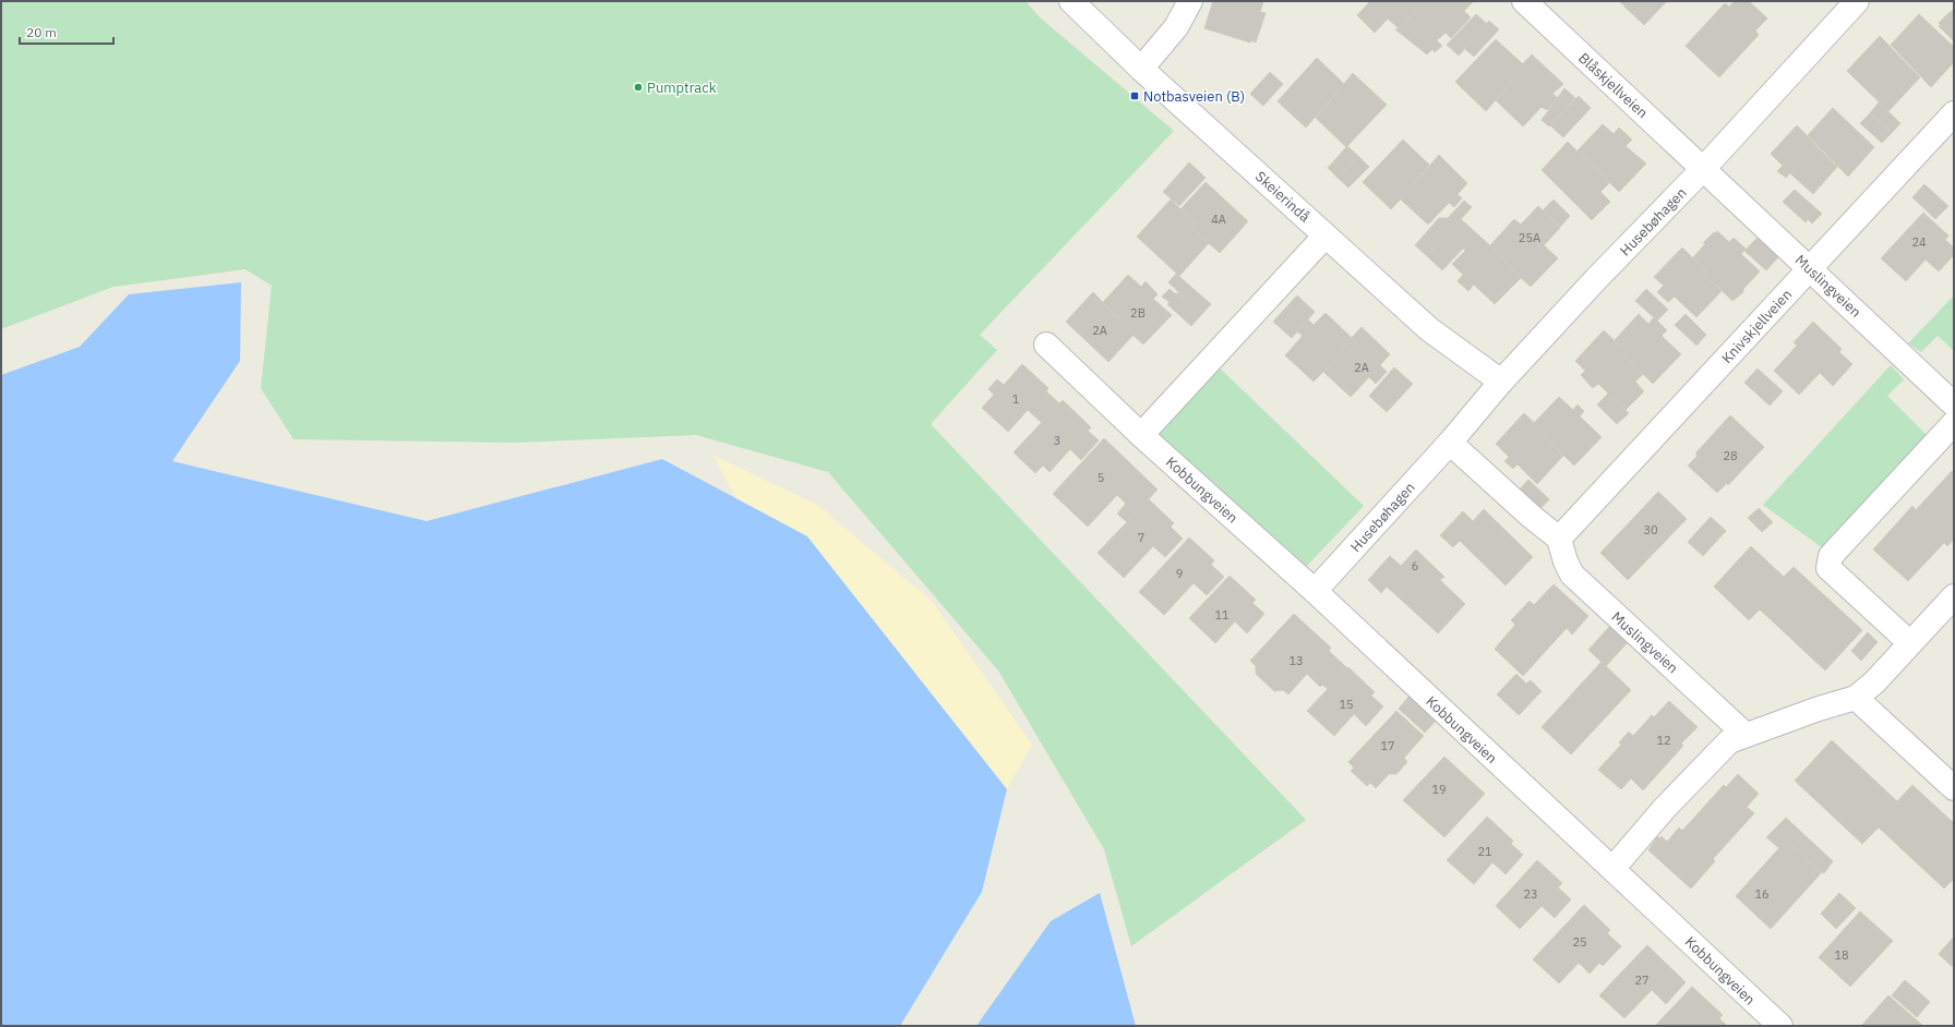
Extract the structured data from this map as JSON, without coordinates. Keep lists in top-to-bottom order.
{
  "streets": {
    "street": [
      "Blåskjellveien",
      "Skeierindå",
      "Husebøhagen",
      "Muslingveien",
      "Knivskjellveien",
      "Kobbungveien"
    ]
  },
  "crossings": [
    ["Blåskjellveien", "Husebøhagen"],
    ["Blåskjellveien", "Muslingveien"],
    ["Skeierindå", "Husebøhagen"],
    ["Husebøhagen", "Muslingveien"],
    ["Husebøhagen", "Kobbungveien"],
    ["Muslingveien", "Knivskjellveien"]
  ],
  "places": {
    "other": ["Pumptrack"],
    "transit": ["Notbasveien (B)"]
  },
  "house_numbers": [
    "4A",
    "25A",
    "24",
    "2B",
    "2A",
    "2A",
    "1",
    "3",
    "28",
    "5",
    "30",
    "7",
    "6",
    "9",
    "11",
    "13",
    "15",
    "12",
    "17",
    "19",
    "21",
    "23",
    "16",
    "25",
    "18",
    "27"
  ],
  "scale_bar": "20 m"
}
